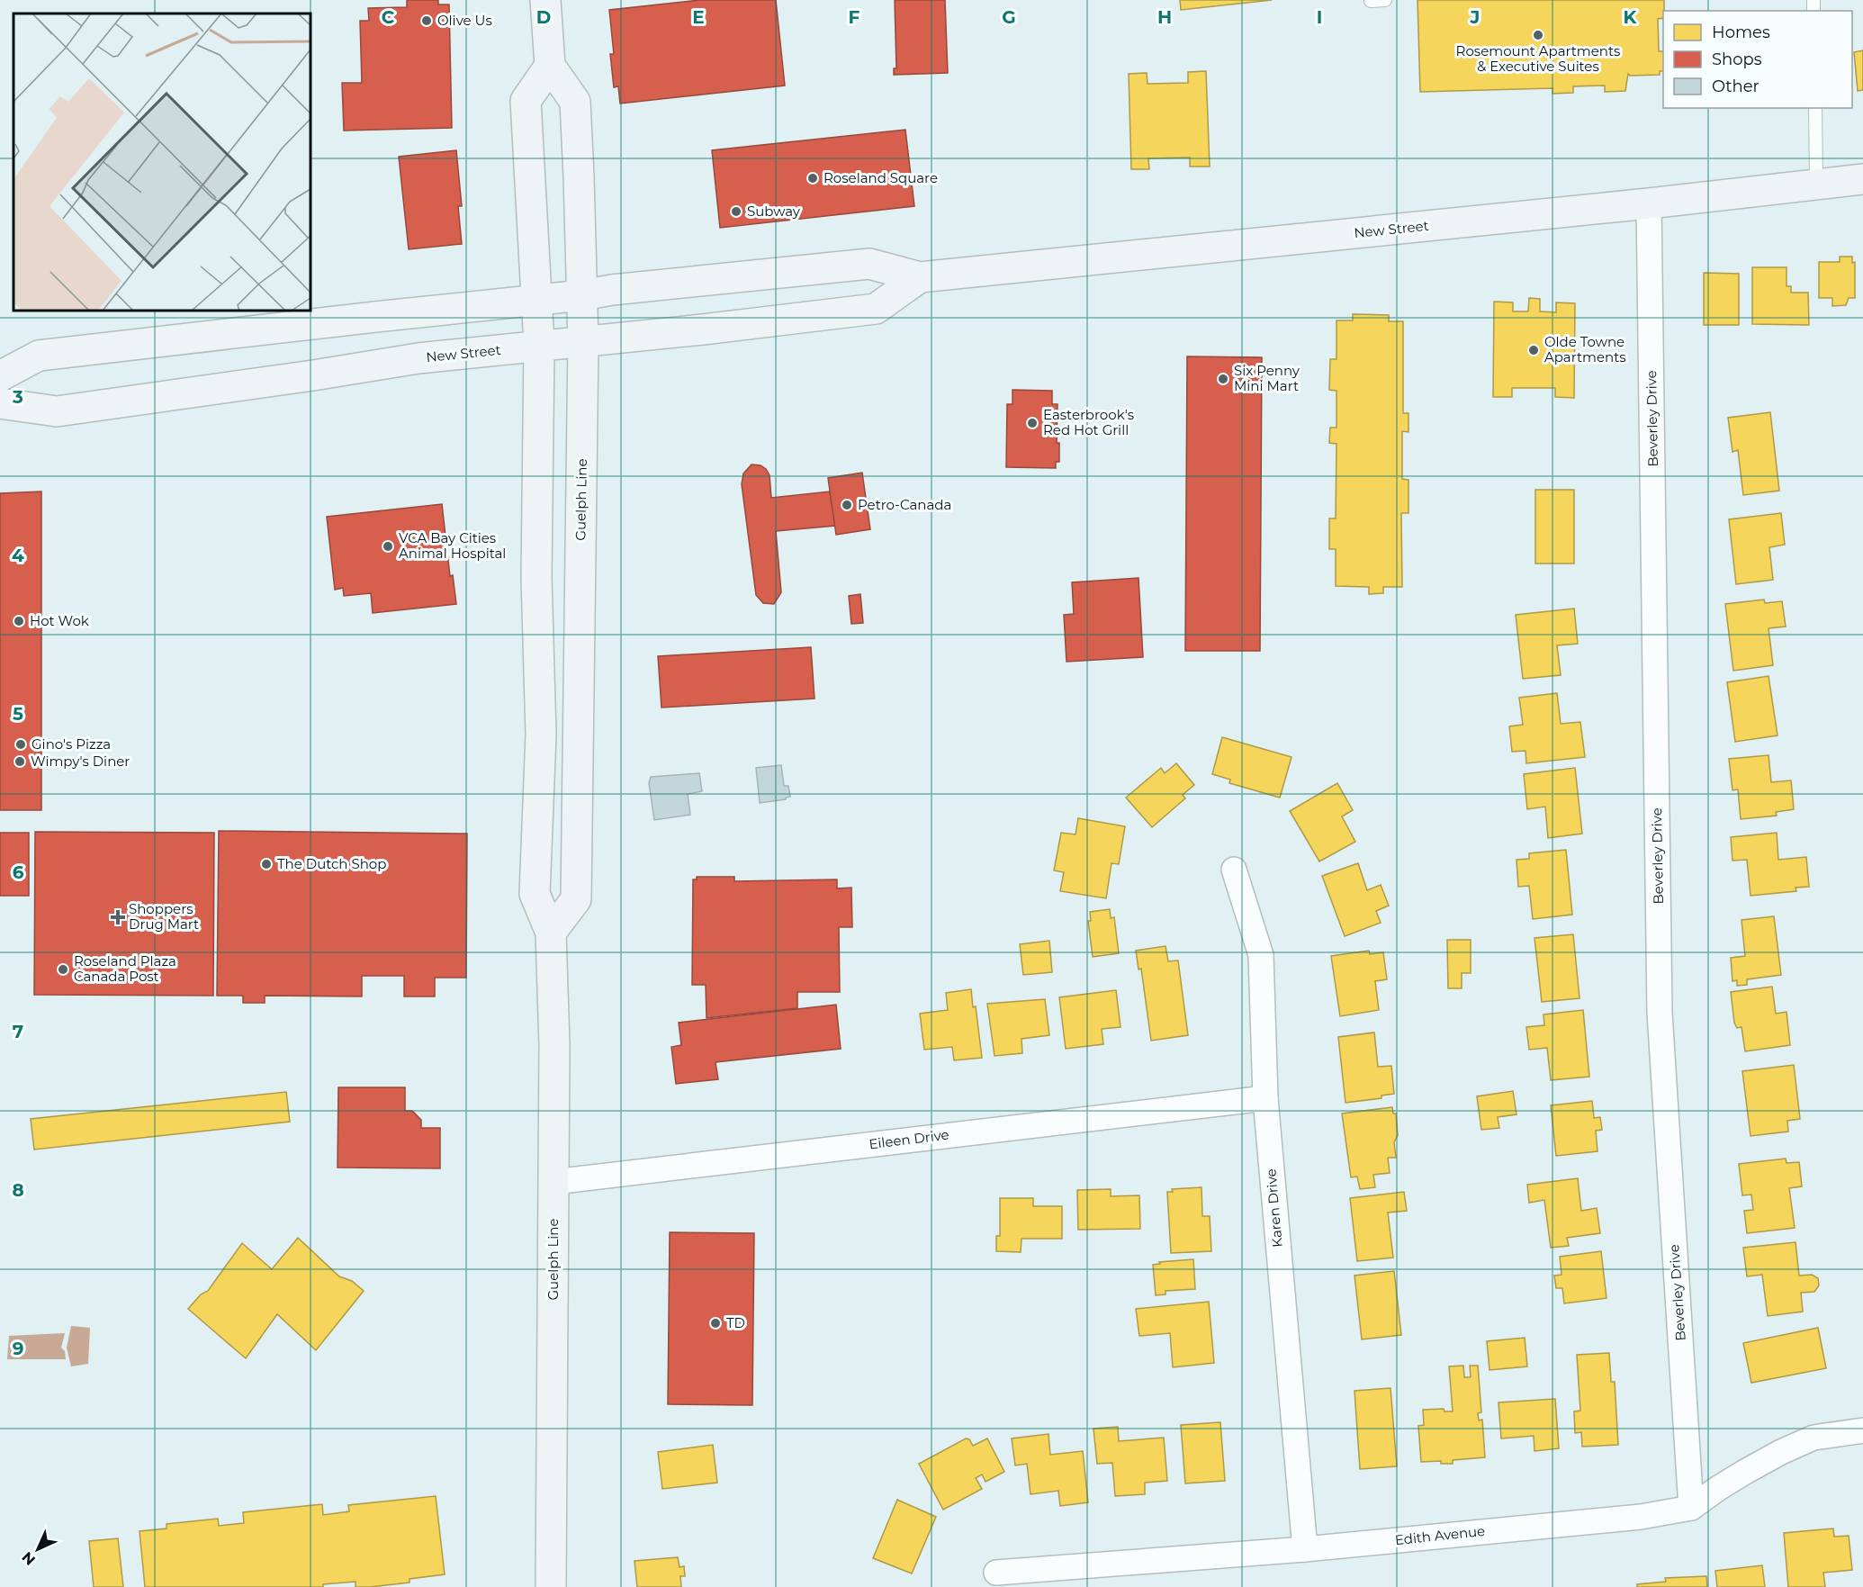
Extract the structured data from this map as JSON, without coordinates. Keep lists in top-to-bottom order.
{
  "streets": {
    "main road": ["New Street", "Guelph Line"],
    "street": [
      "Beverley Drive",
      "Eileen Drive",
      "Karen Drive",
      "Edith Avenue"
    ]
  },
  "crossings": [
    ["New Street", "Beverley Drive"],
    ["New Street", "Guelph Line"],
    ["Beverley Drive", "Edith Avenue"],
    ["Guelph Line", "Eileen Drive"],
    ["Eileen Drive", "Karen Drive"],
    ["Karen Drive", "Edith Avenue"]
  ],
  "places": {
    "other": [
      "Olive Us",
      "Rosemount Apartments & Executive Suites",
      "Roseland Square",
      "Subway",
      "Olde Towne Apartments",
      "Six Penny Mini Mart",
      "Easterbrook's Red Hot Grill",
      "Petro-Canada",
      "VCA Bay Cities Animal Hospital",
      "Hot Wok",
      "Gino's Pizza",
      "Wimpy's Diner",
      "The Dutch Shop",
      "Roseland Plaza Canada Post",
      "TD"
    ],
    "health": ["Shoppers Drug Mart"]
  },
  "legend": ["Homes", "Shops", "Other"],
  "north": "bottom left",
  "grid": {
    "columns": [
      "C",
      "D",
      "E",
      "F",
      "G",
      "H",
      "I",
      "J",
      "K"
    ],
    "rows": [
      "3",
      "4",
      "5",
      "6",
      "7",
      "8",
      "9"
    ]
  }
}
